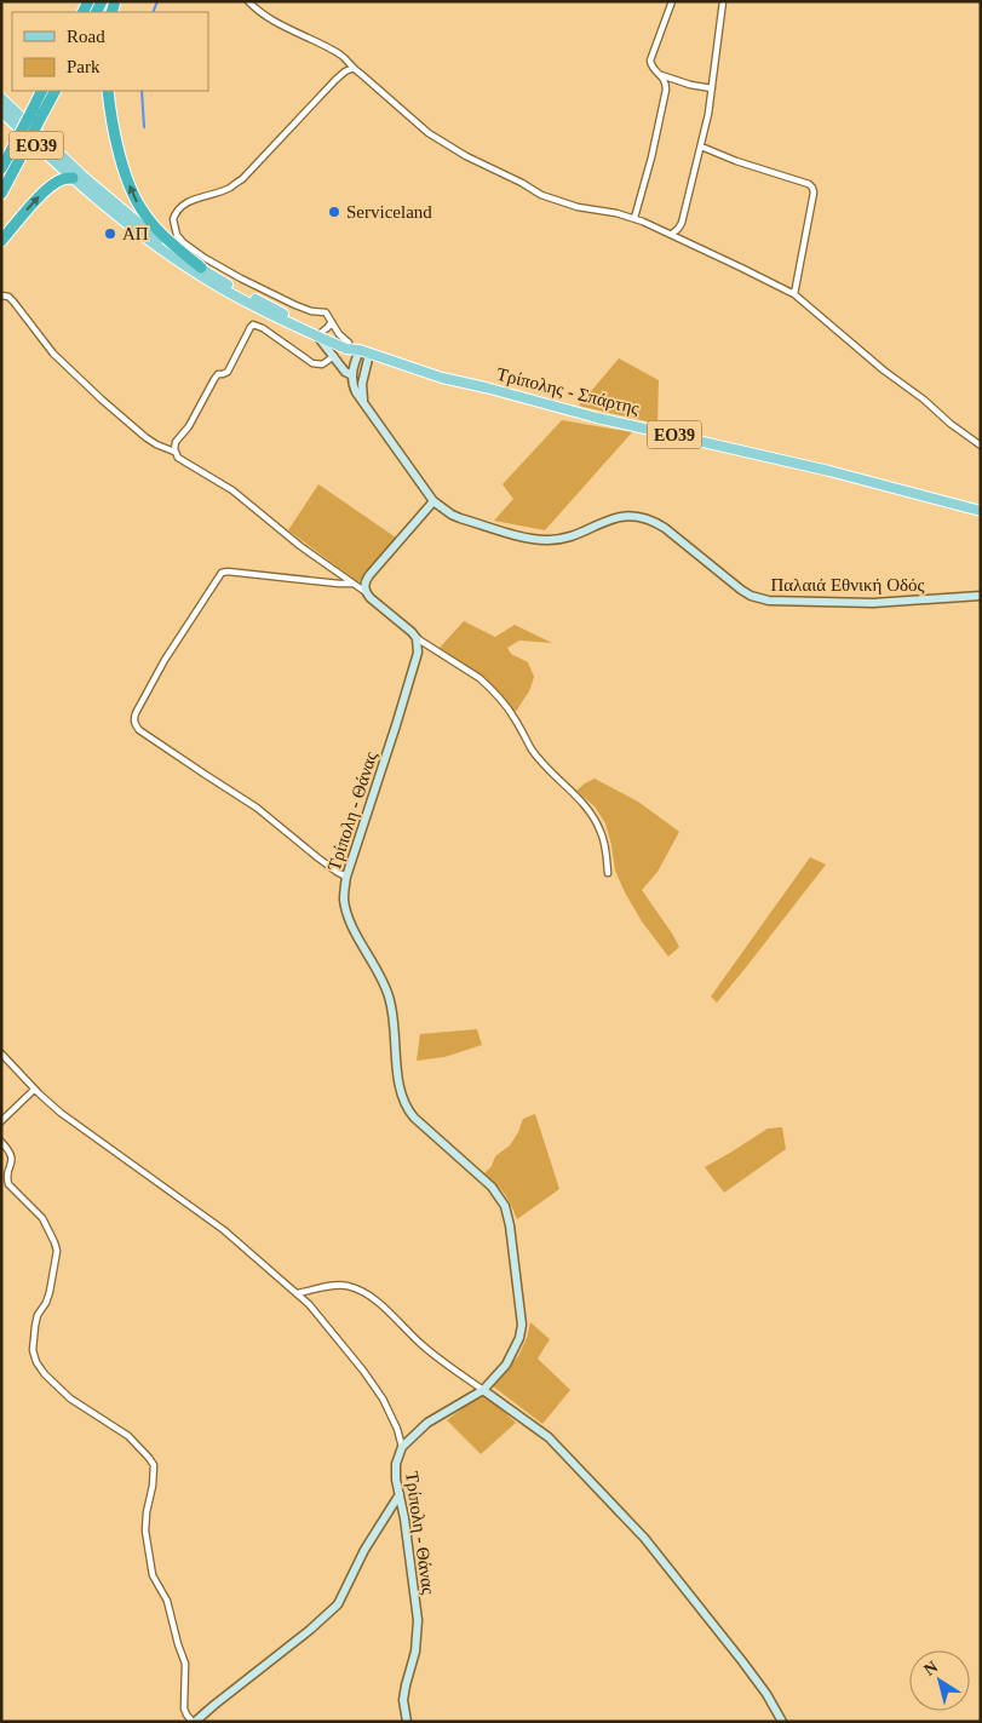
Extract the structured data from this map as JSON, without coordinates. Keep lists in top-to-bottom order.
{
  "streets": {
    "main road": [
      "ΕΟ39",
      "Τρίπολης - Σπάρτης",
      "Παλαιά Εθνική Οδός",
      "Τρίπολη - Θάνας"
    ]
  },
  "crossings": [
    ["Τρίπολης - Σπάρτης", "Παλαιά Εθνική Οδός"]
  ],
  "places": ["Serviceland", "ΑΠ"],
  "legend": ["Road", "Park"],
  "north": "top left"
}
